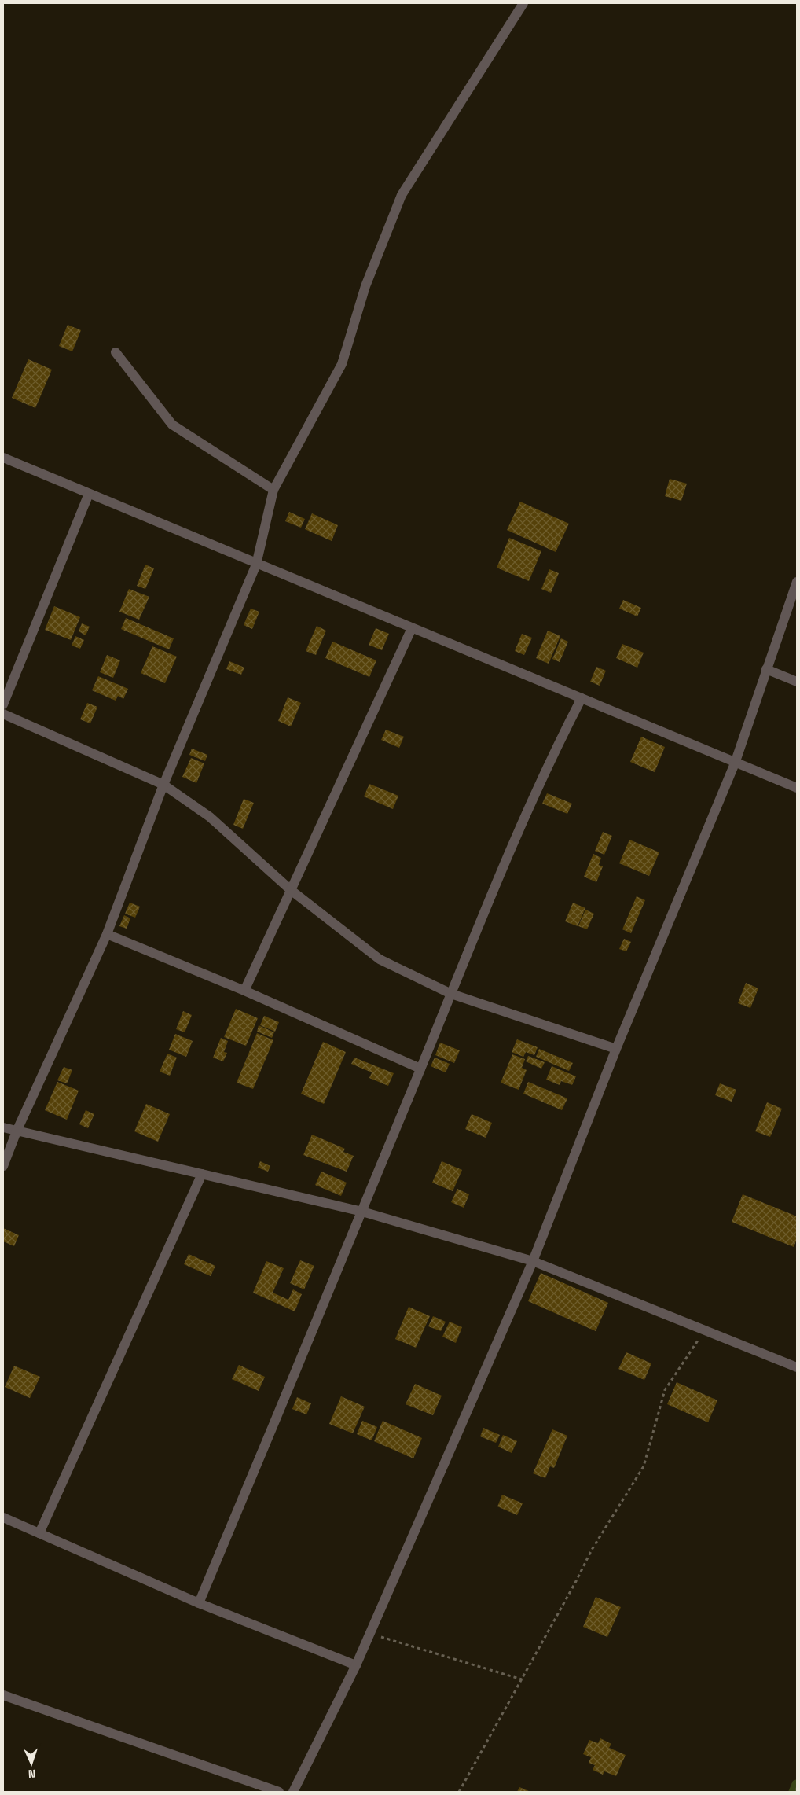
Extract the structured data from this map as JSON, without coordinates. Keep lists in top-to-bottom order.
{
  "north": "bottom"
}
